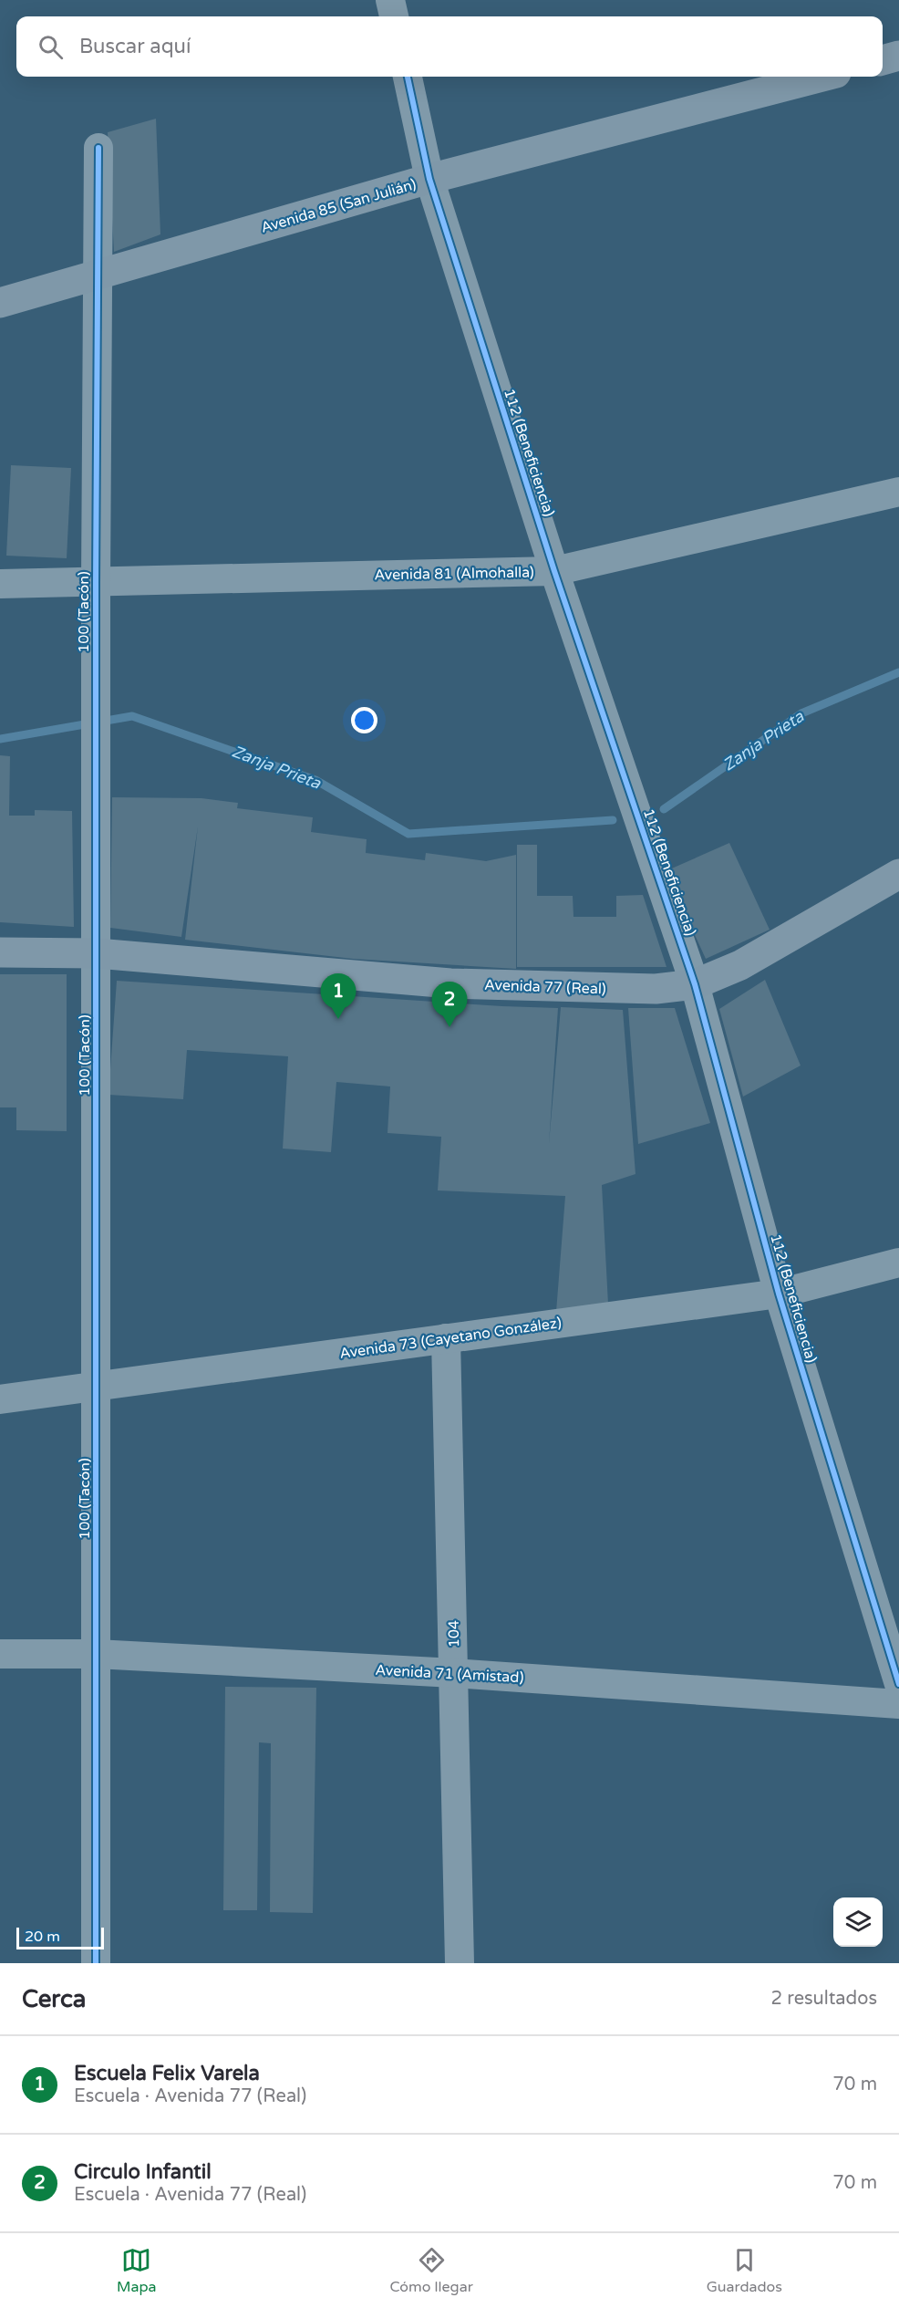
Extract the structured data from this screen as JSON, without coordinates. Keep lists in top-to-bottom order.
{
  "streets": {
    "main road": ["Avenida 85 (San Julián)", "Avenida 77 (Real)"],
    "street": [
      "112 (Beneficiencia)",
      "Avenida 81 (Almohalla)",
      "100 (Tacón)",
      "Avenida 73 (Cayetano González)",
      "104",
      "Avenida 71 (Amistad)"
    ]
  },
  "crossings": [
    ["Avenida 85 (San Julián)", "112 (Beneficiencia)"],
    ["Avenida 85 (San Julián)", "100 (Tacón)"],
    ["112 (Beneficiencia)", "Avenida 81 (Almohalla)"],
    ["112 (Beneficiencia)", "Avenida 77 (Real)"],
    ["112 (Beneficiencia)", "Avenida 73 (Cayetano González)"],
    ["Avenida 81 (Almohalla)", "100 (Tacón)"],
    ["100 (Tacón)", "Avenida 77 (Real)"],
    ["100 (Tacón)", "Avenida 73 (Cayetano González)"],
    ["100 (Tacón)", "Avenida 71 (Amistad)"],
    ["Avenida 73 (Cayetano González)", "104"],
    ["104", "Avenida 71 (Amistad)"]
  ],
  "water": ["Zanja Prieta"],
  "scale_bar": "20 m",
  "page": {
    "search": "Buscar aquí",
    "pins": ["1", "2"],
    "scale": "20 m",
    "heading": ["Cerca", "2 resultados"],
    "list": [
      {
        "mark": "1",
        "name": "Escuela Felix Varela",
        "note": "Escuela · Avenida 77 (Real)",
        "value": "70 m"
      },
      {
        "mark": "2",
        "name": "Circulo Infantil",
        "note": "Escuela · Avenida 77 (Real)",
        "value": "70 m"
      }
    ],
    "nav": ["Mapa", "Cómo llegar", "Guardados"]
  }
}
